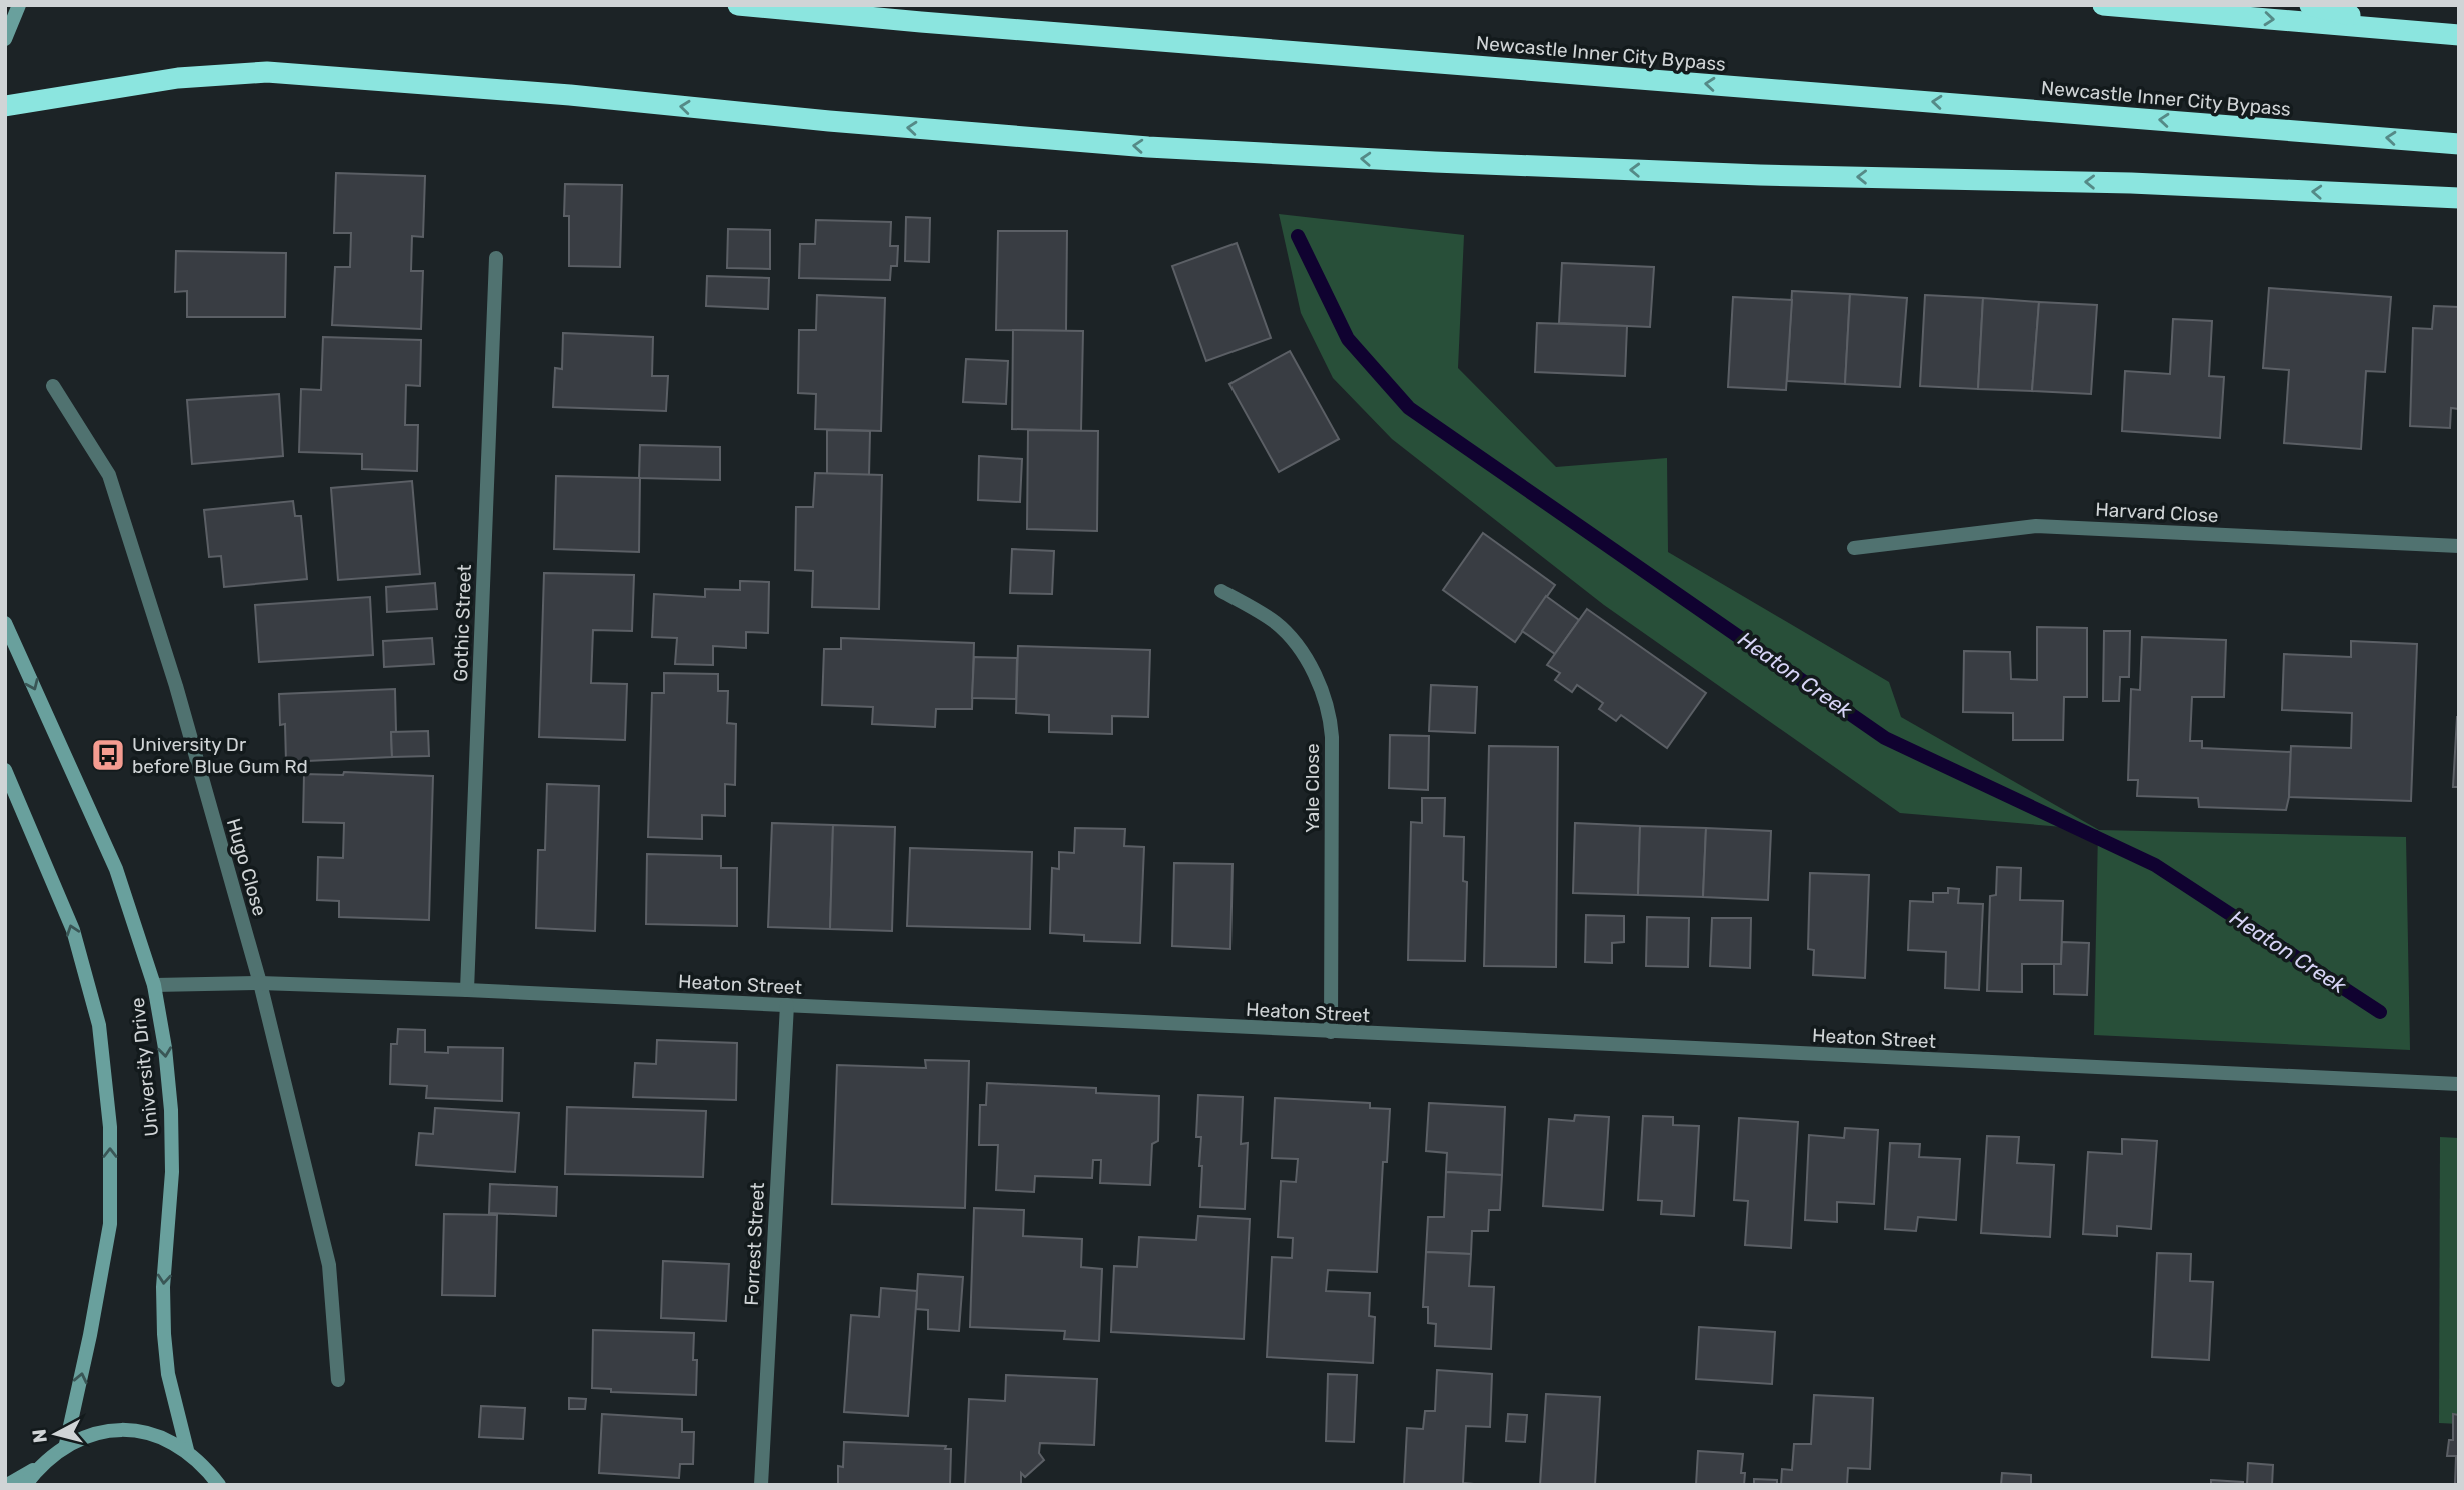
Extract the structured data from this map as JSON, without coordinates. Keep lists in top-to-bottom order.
{
  "streets": {
    "highway": ["Newcastle Inner City Bypass"],
    "main road": ["University Drive"],
    "street": [
      "Harvard Close",
      "Gothic Street",
      "Yale Close",
      "Hugo Close",
      "Heaton Street",
      "Forrest Street"
    ]
  },
  "crossings": [
    ["Gothic Street", "Heaton Street"],
    ["Yale Close", "Heaton Street"],
    ["Hugo Close", "Heaton Street"],
    ["Heaton Street", "University Drive"],
    ["Heaton Street", "Forrest Street"]
  ],
  "water": ["Heaton Creek"],
  "places": {
    "bus stop": ["University Dr before Blue Gum Rd"]
  },
  "north": "left"
}
